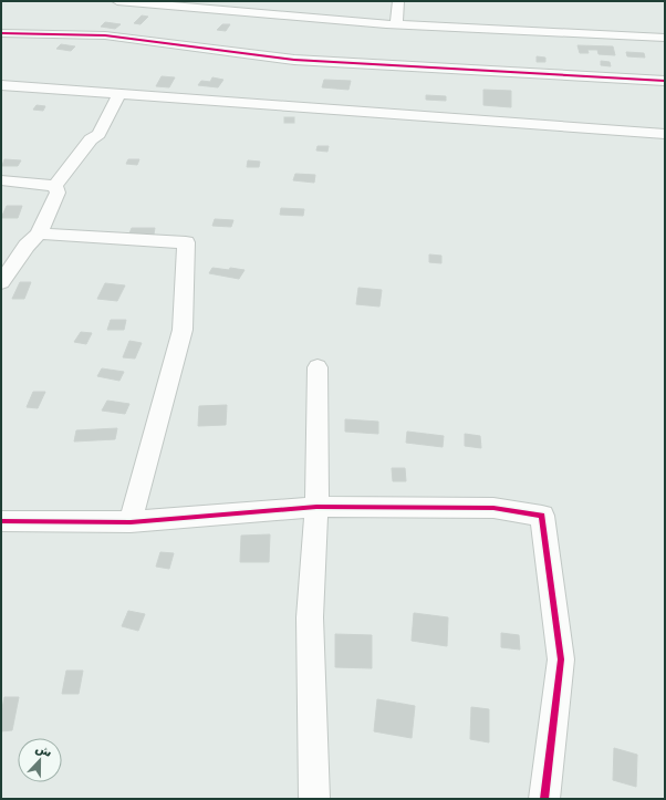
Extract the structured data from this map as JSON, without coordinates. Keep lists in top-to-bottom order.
{
  "north": "top"
}
